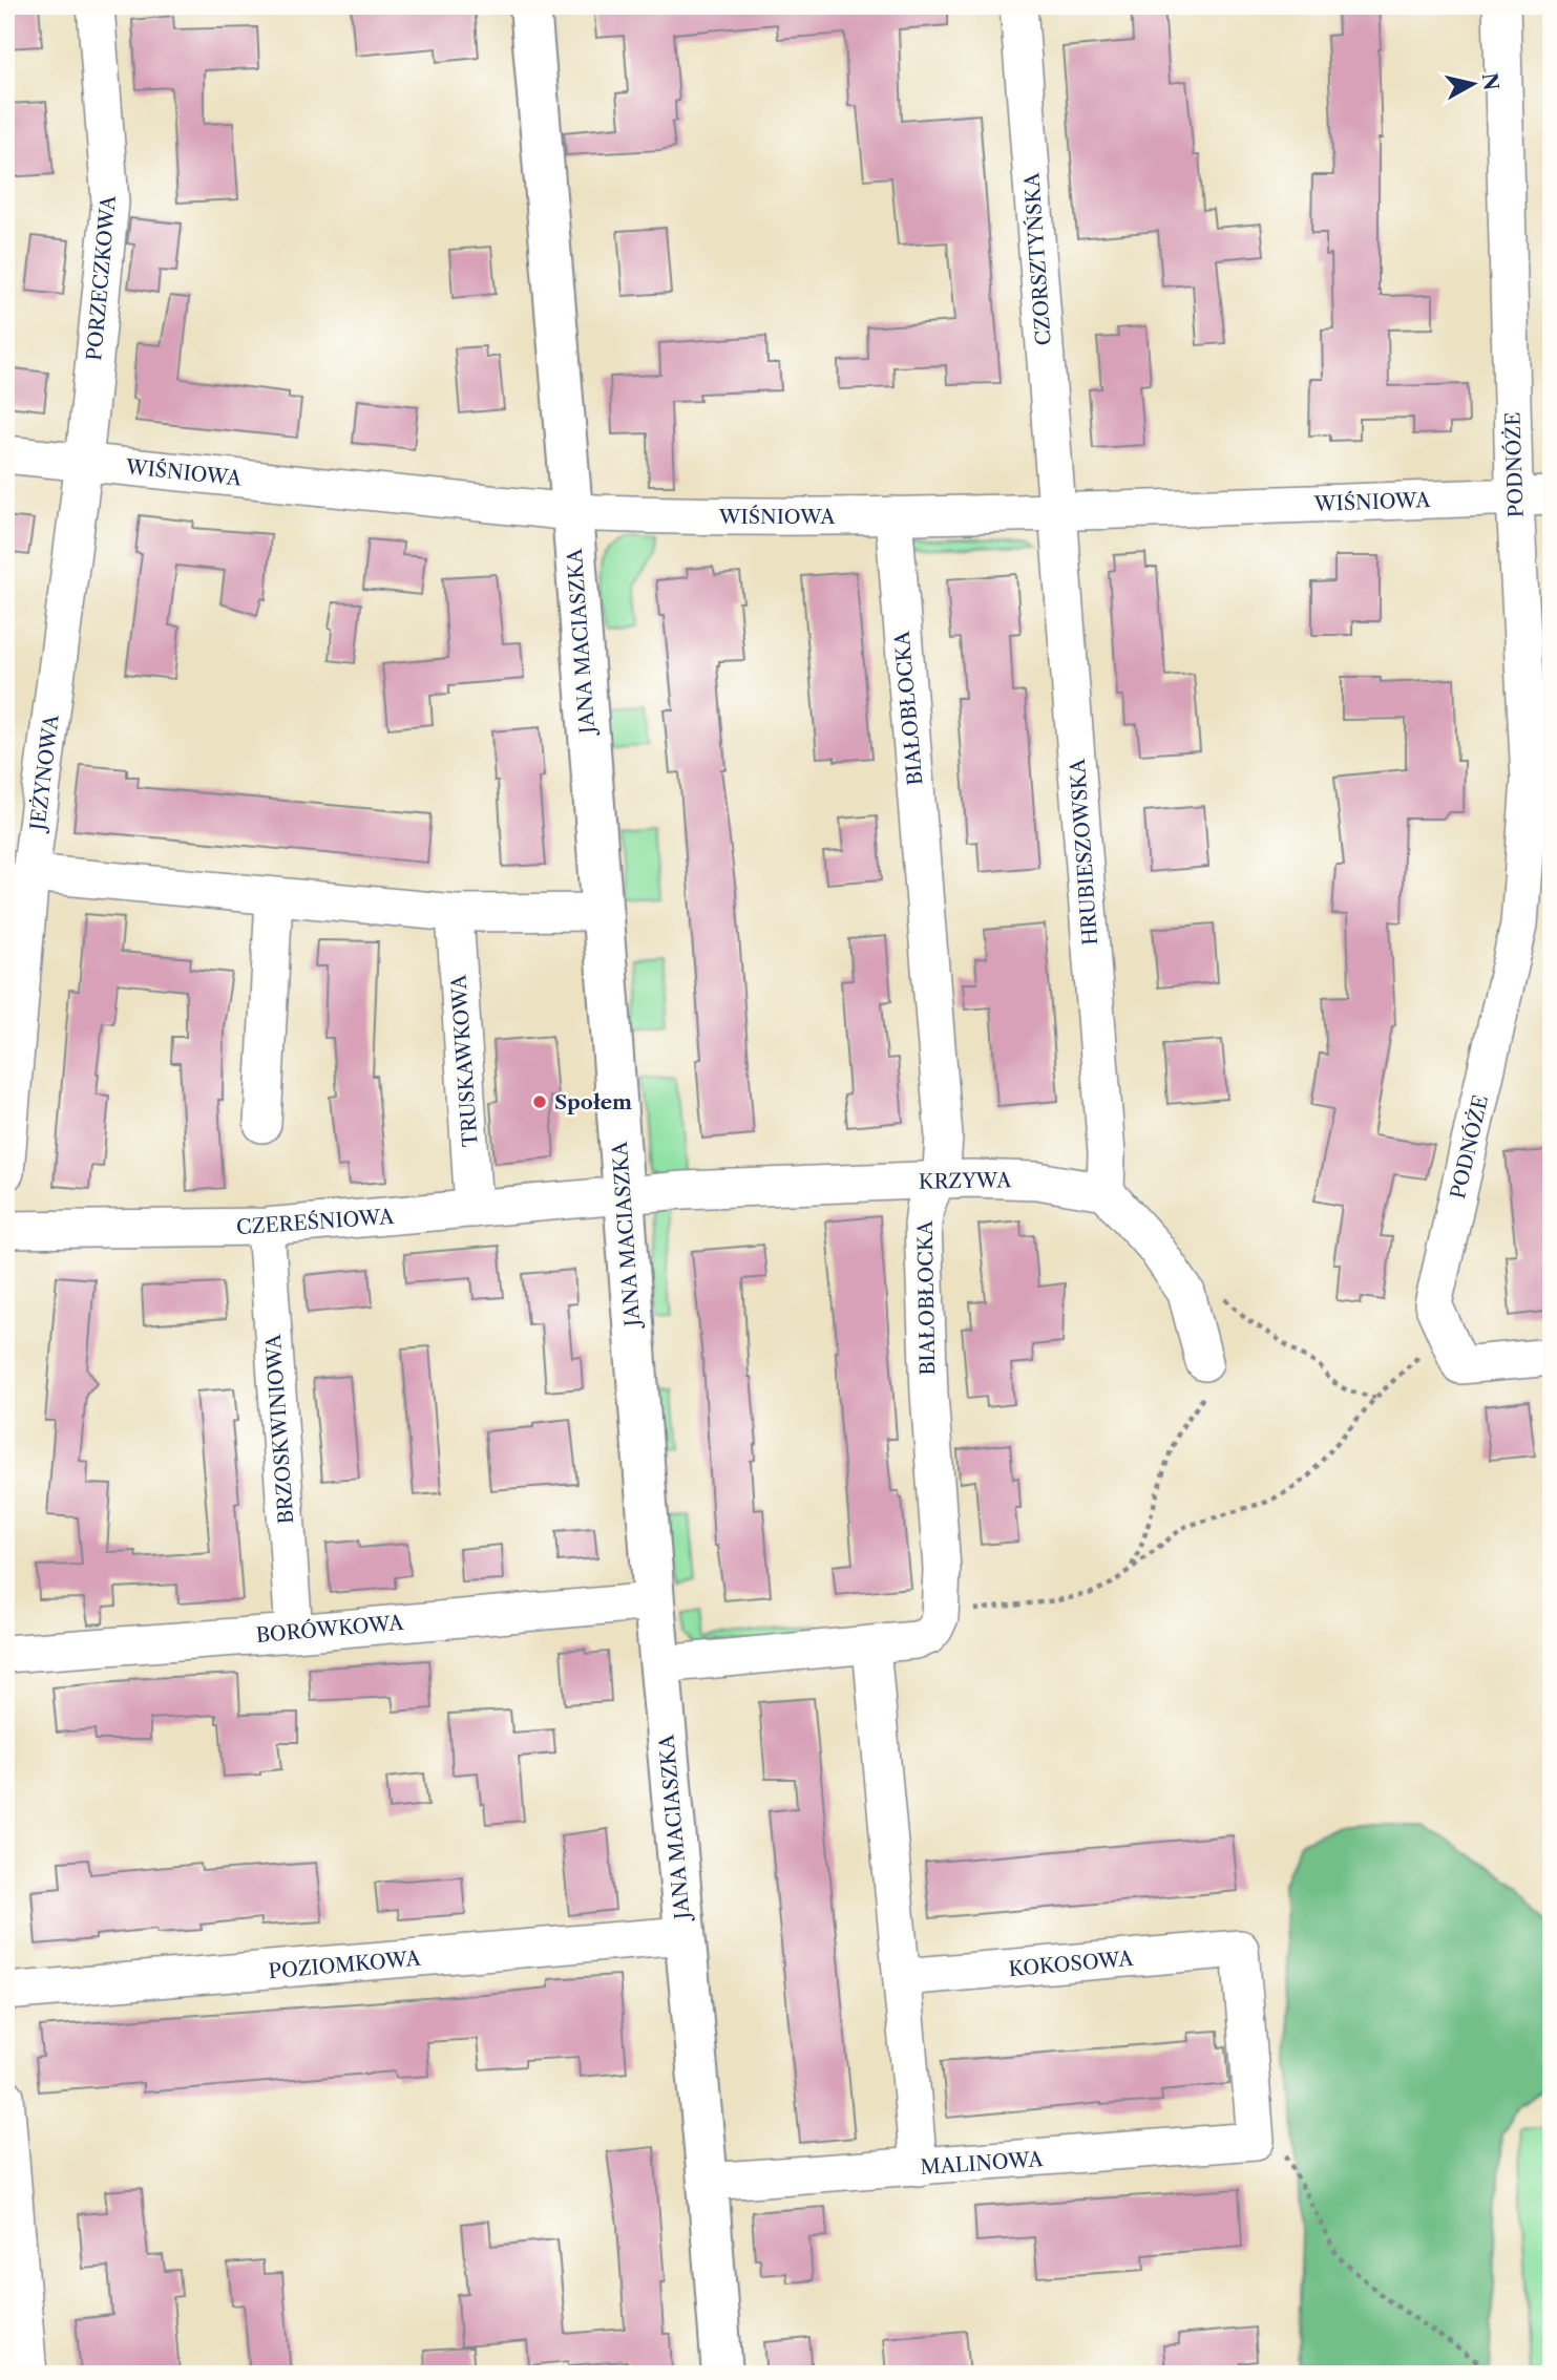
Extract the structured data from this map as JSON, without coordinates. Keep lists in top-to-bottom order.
{
  "streets": {
    "street": [
      "CZORSZTYŃSKA",
      "PORZECZKOWA",
      "PODNÓŻE",
      "WIŚNIOWA",
      "JANA MACIASZKA",
      "BIAŁOBŁOCKA",
      "JEŻYNOWA",
      "HRUBIESZOWSKA",
      "TRUSKAWKOWA",
      "KRZYWA",
      "CZEREŚNIOWA",
      "BRZOSKWINIOWA",
      "BORÓWKOWA",
      "KOKOSOWA",
      "POZIOMKOWA",
      "MALINOWA"
    ]
  },
  "crossings": [
    ["CZORSZTYŃSKA", "WIŚNIOWA"],
    ["CZORSZTYŃSKA", "HRUBIESZOWSKA"],
    ["PORZECZKOWA", "WIŚNIOWA"],
    ["PORZECZKOWA", "JEŻYNOWA"],
    ["PODNÓŻE", "WIŚNIOWA"],
    ["WIŚNIOWA", "JANA MACIASZKA"],
    ["WIŚNIOWA", "BIAŁOBŁOCKA"],
    ["WIŚNIOWA", "JEŻYNOWA"],
    ["WIŚNIOWA", "HRUBIESZOWSKA"],
    ["JANA MACIASZKA", "KRZYWA"],
    ["JANA MACIASZKA", "CZEREŚNIOWA"],
    ["JANA MACIASZKA", "BORÓWKOWA"],
    ["JANA MACIASZKA", "POZIOMKOWA"],
    ["JANA MACIASZKA", "MALINOWA"],
    ["BIAŁOBŁOCKA", "KRZYWA"],
    ["HRUBIESZOWSKA", "KRZYWA"],
    ["TRUSKAWKOWA", "CZEREŚNIOWA"],
    ["KRZYWA", "CZEREŚNIOWA"],
    ["CZEREŚNIOWA", "BRZOSKWINIOWA"],
    ["BRZOSKWINIOWA", "BORÓWKOWA"],
    ["KOKOSOWA", "MALINOWA"]
  ],
  "places": ["Społem"],
  "north": "right"
}
